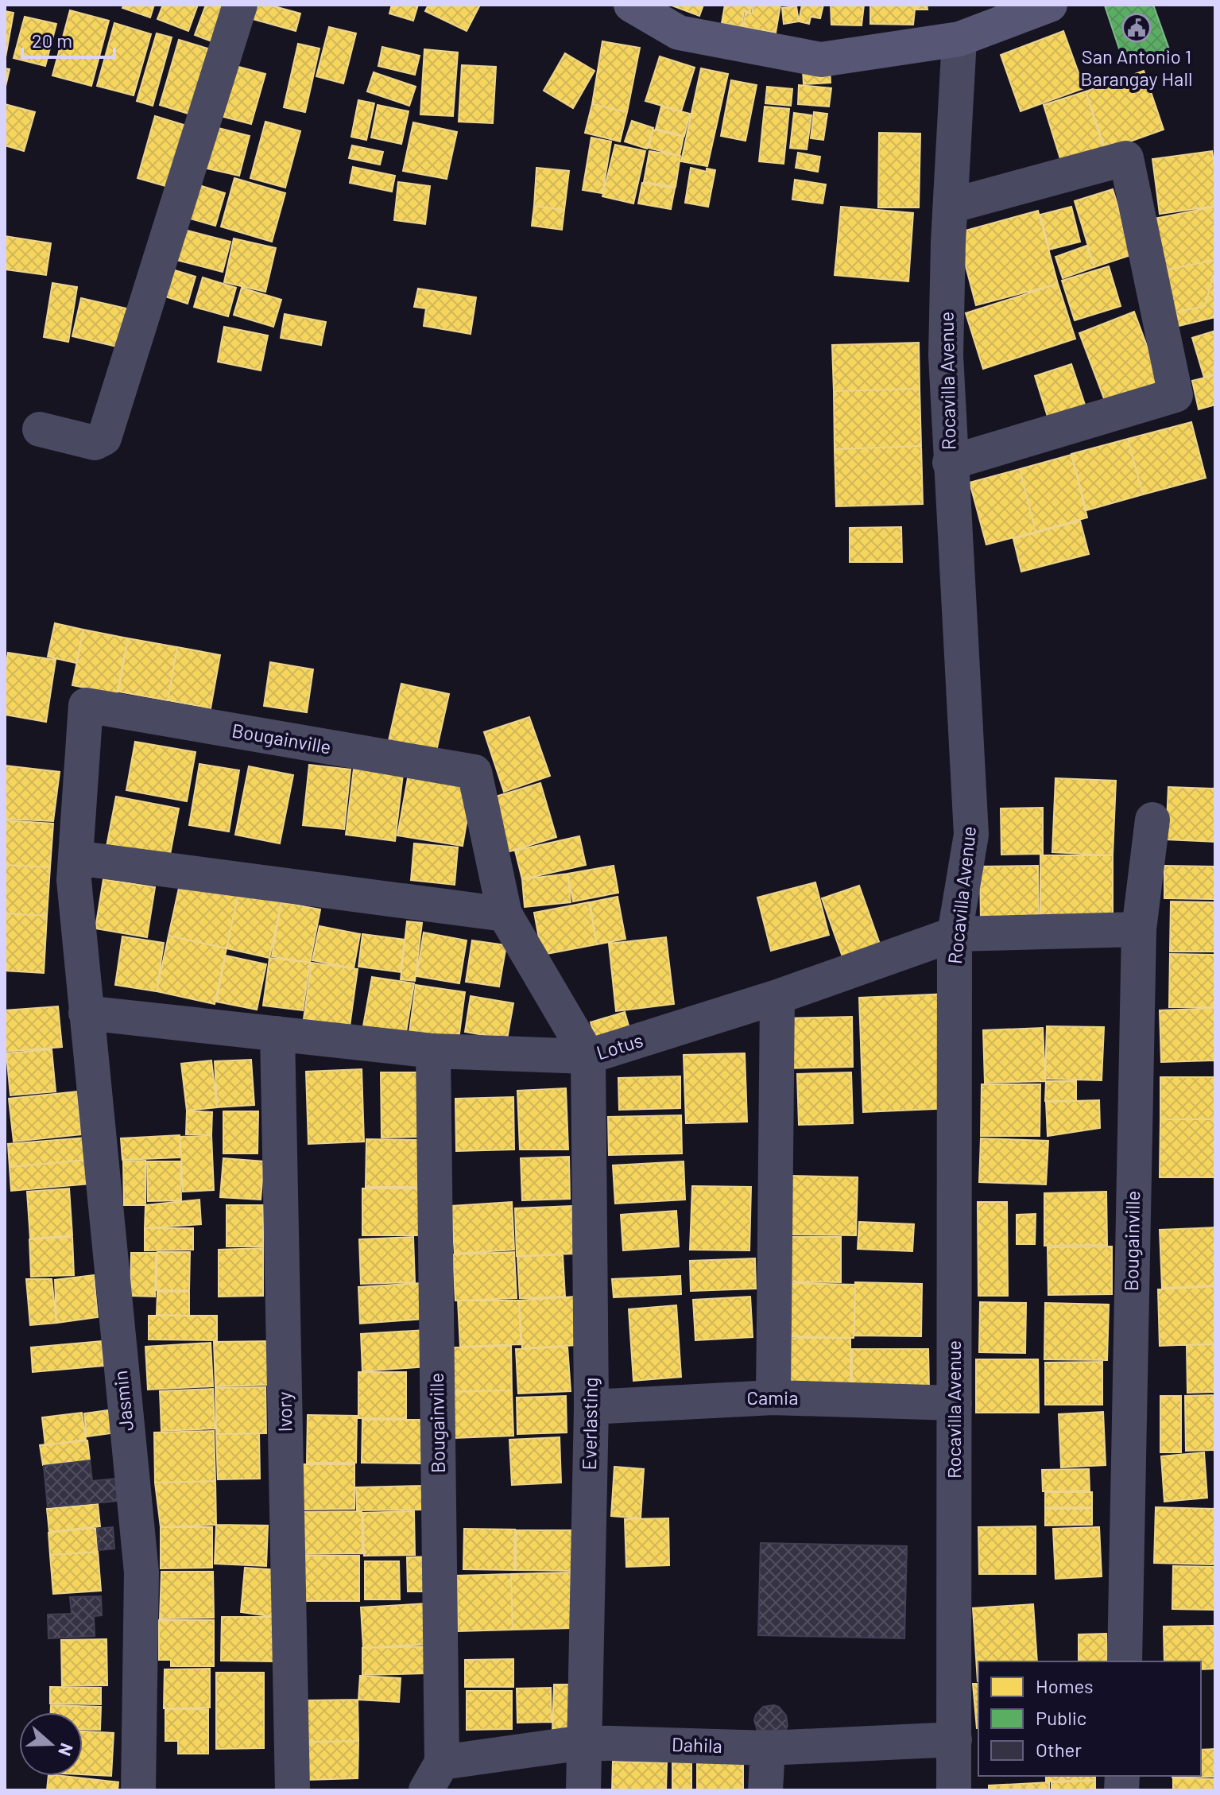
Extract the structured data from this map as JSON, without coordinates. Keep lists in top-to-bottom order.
{
  "streets": {
    "street": [
      "Rocavilla Avenue",
      "Bougainville",
      "Lotus",
      "Camia",
      "Jasmin",
      "Ivory",
      "Everlasting",
      "Dahila"
    ]
  },
  "crossings": [
    ["Rocavilla Avenue", "Lotus"],
    ["Rocavilla Avenue", "Camia"],
    ["Rocavilla Avenue", "Dahila"],
    ["Bougainville", "Lotus"],
    ["Bougainville", "Jasmin"],
    ["Bougainville", "Everlasting"],
    ["Bougainville", "Dahila"],
    ["Lotus", "Jasmin"],
    ["Lotus", "Ivory"],
    ["Lotus", "Everlasting"],
    ["Camia", "Everlasting"],
    ["Everlasting", "Dahila"]
  ],
  "places": {
    "public building": ["San Antonio 1 Barangay Hall"]
  },
  "legend": ["Homes", "Public", "Other"],
  "scale_bar": "20 m",
  "north": "right"
}
